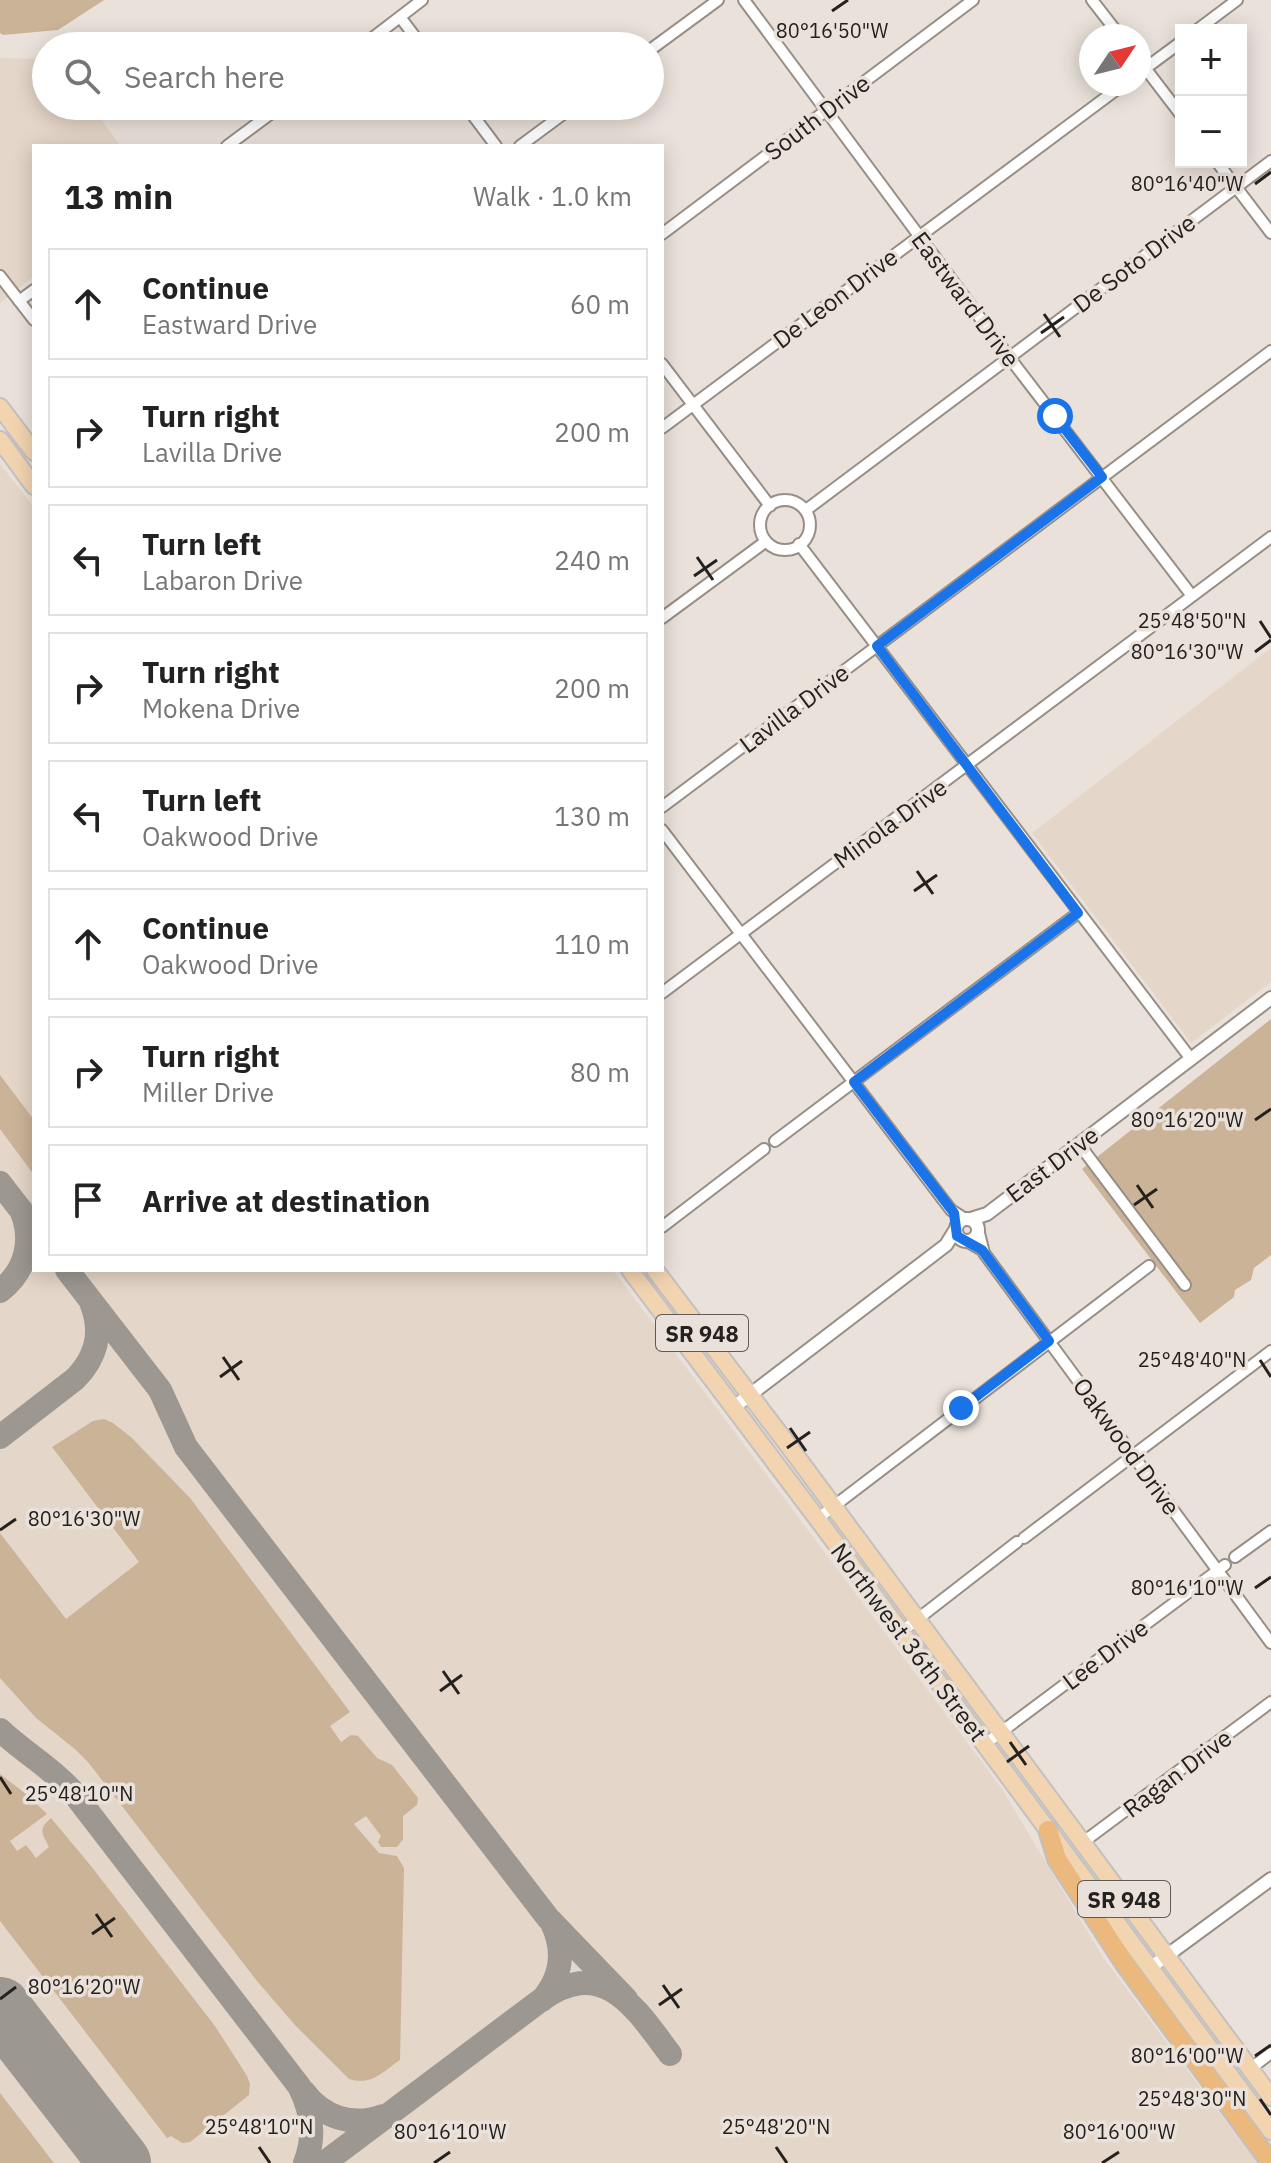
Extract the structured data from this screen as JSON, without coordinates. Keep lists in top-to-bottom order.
{
  "streets": {
    "main road": ["SR 948", "Northwest 36th Street"],
    "street": [
      "South Drive",
      "De Soto Drive",
      "De Leon Drive",
      "Eastward Drive",
      "Lavilla Drive",
      "Minola Drive",
      "East Drive",
      "Oakwood Drive",
      "Lee Drive",
      "Ragan Drive"
    ]
  },
  "crossings": [
    ["South Drive", "Eastward Drive"],
    ["De Soto Drive", "Eastward Drive"],
    ["De Leon Drive", "Eastward Drive"],
    ["Eastward Drive", "Lavilla Drive"],
    ["Eastward Drive", "Minola Drive"],
    ["Minola Drive", "Oakwood Drive"],
    ["East Drive", "Oakwood Drive"],
    ["East Drive", "Northwest 36th Street"],
    ["Oakwood Drive", "Lee Drive"],
    ["Northwest 36th Street", "Lee Drive"],
    ["Northwest 36th Street", "Ragan Drive"]
  ],
  "north": "top right",
  "page": {
    "map_buttons": ["+", "−"],
    "search": "Search here",
    "heading": ["13 min", "Walk · 1.0 km"],
    "list": [
      ["Continue", "Eastward Drive", "60 m"],
      ["Turn right", "Lavilla Drive", "200 m"],
      ["Turn left", "Labaron Drive", "240 m"],
      ["Turn right", "Mokena Drive", "200 m"],
      ["Turn left", "Oakwood Drive", "130 m"],
      ["Continue", "Oakwood Drive", "110 m"],
      ["Turn right", "Miller Drive", "80 m"],
      "Arrive at destination"
    ]
  },
  "coordinates": [
    "80°16'50\"W",
    "80°16'40\"W",
    "25°48'50\"N",
    "80°16'30\"W",
    "80°16'20\"W",
    "25°48'40\"N",
    "80°16'10\"W",
    "25°48'10\"N",
    "80°16'00\"W",
    "25°48'30\"N",
    "25°48'20\"N"
  ]
}
